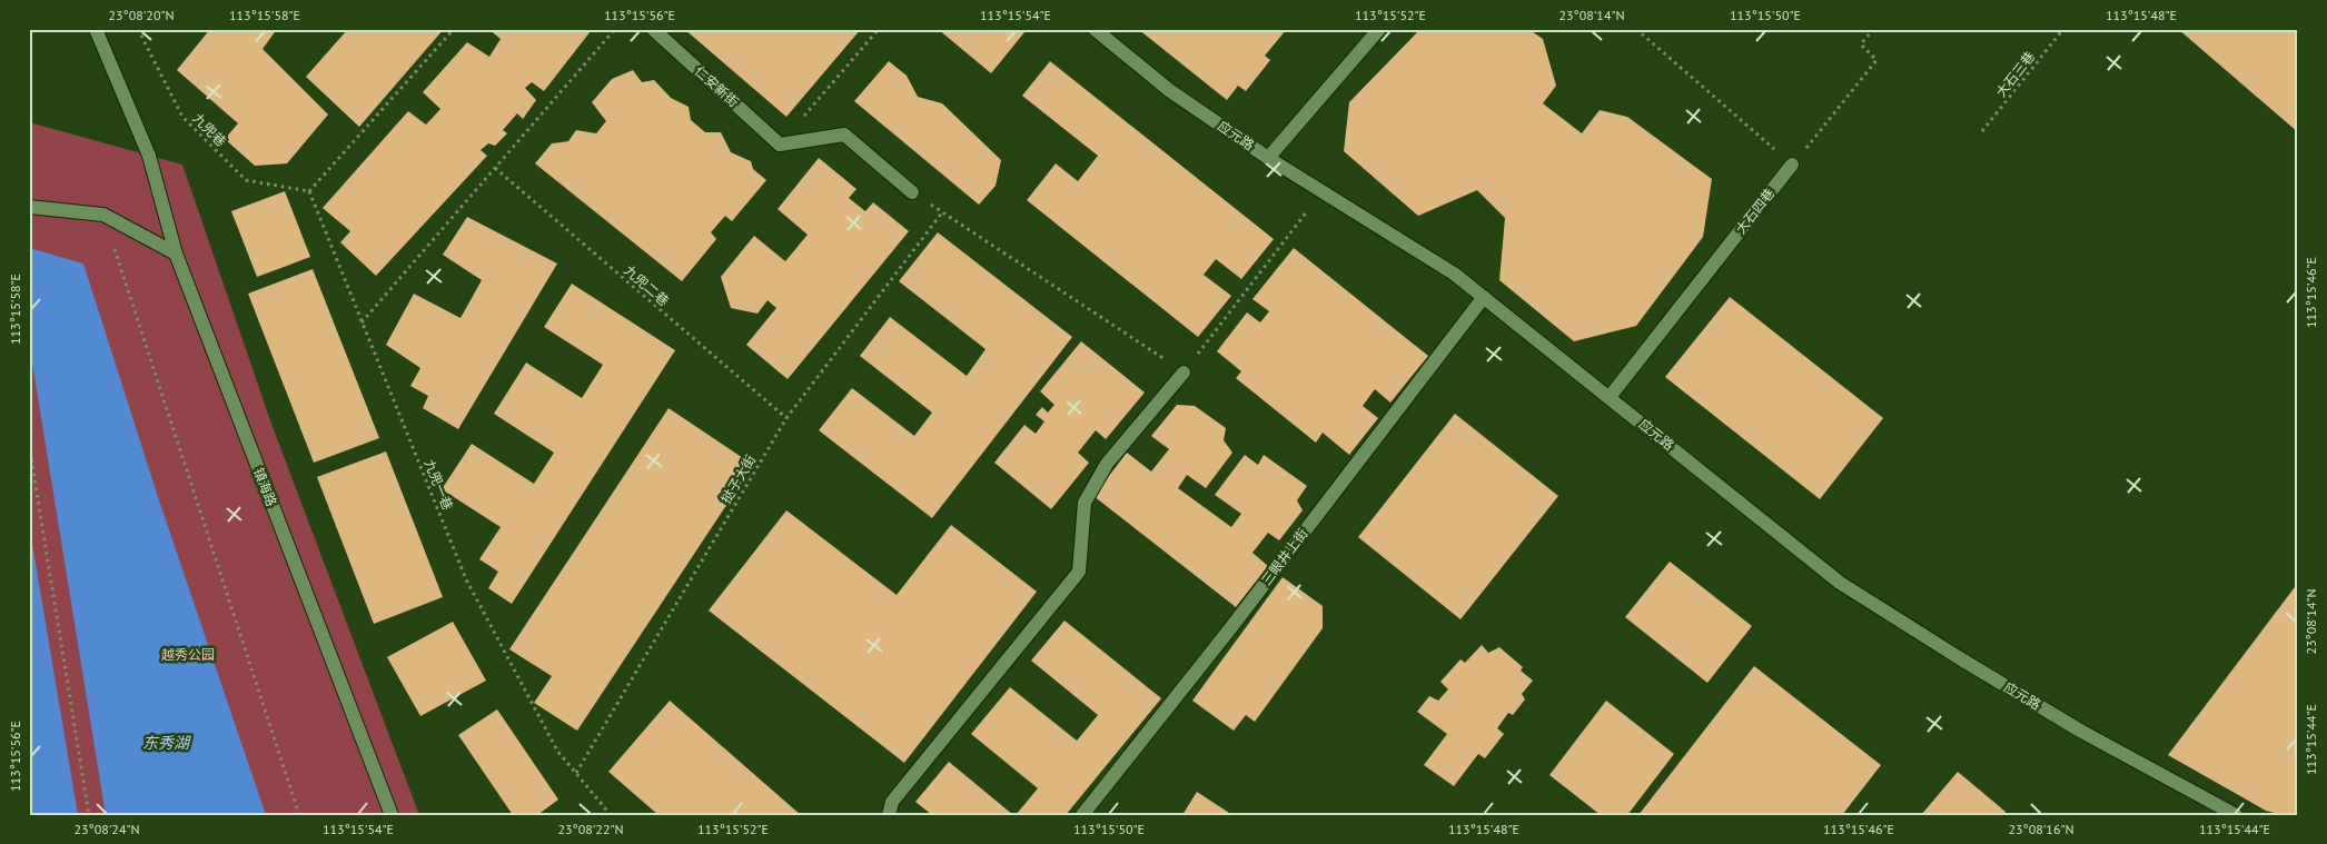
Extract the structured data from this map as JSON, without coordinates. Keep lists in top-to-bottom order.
{
  "streets": {
    "street": [
      "仁安新街",
      "应元路",
      "大石四巷",
      "镇海路",
      "三眼井上街"
    ],
    "path": [
      "大石三巷",
      "九兜巷",
      "九兜二巷",
      "挞子大街",
      "九兜一巷"
    ]
  },
  "crossings": [
    ["九兜巷", "九兜一巷"],
    ["应元路", "大石四巷"],
    ["应元路", "三眼井上街"],
    ["九兜二巷", "挞子大街"],
    ["挞子大街", "九兜一巷"]
  ],
  "water": ["东秀湖"],
  "parks": ["越秀公园"],
  "coordinates": [
    "23°08'20\"N",
    "113°15'58\"E",
    "113°15'56\"E",
    "113°15'54\"E",
    "113°15'52\"E",
    "23°08'14\"N",
    "113°15'50\"E",
    "113°15'48\"E",
    "113°15'46\"E",
    "113°15'44\"E",
    "23°08'24\"N",
    "23°08'22\"N",
    "23°08'16\"N"
  ]
}
